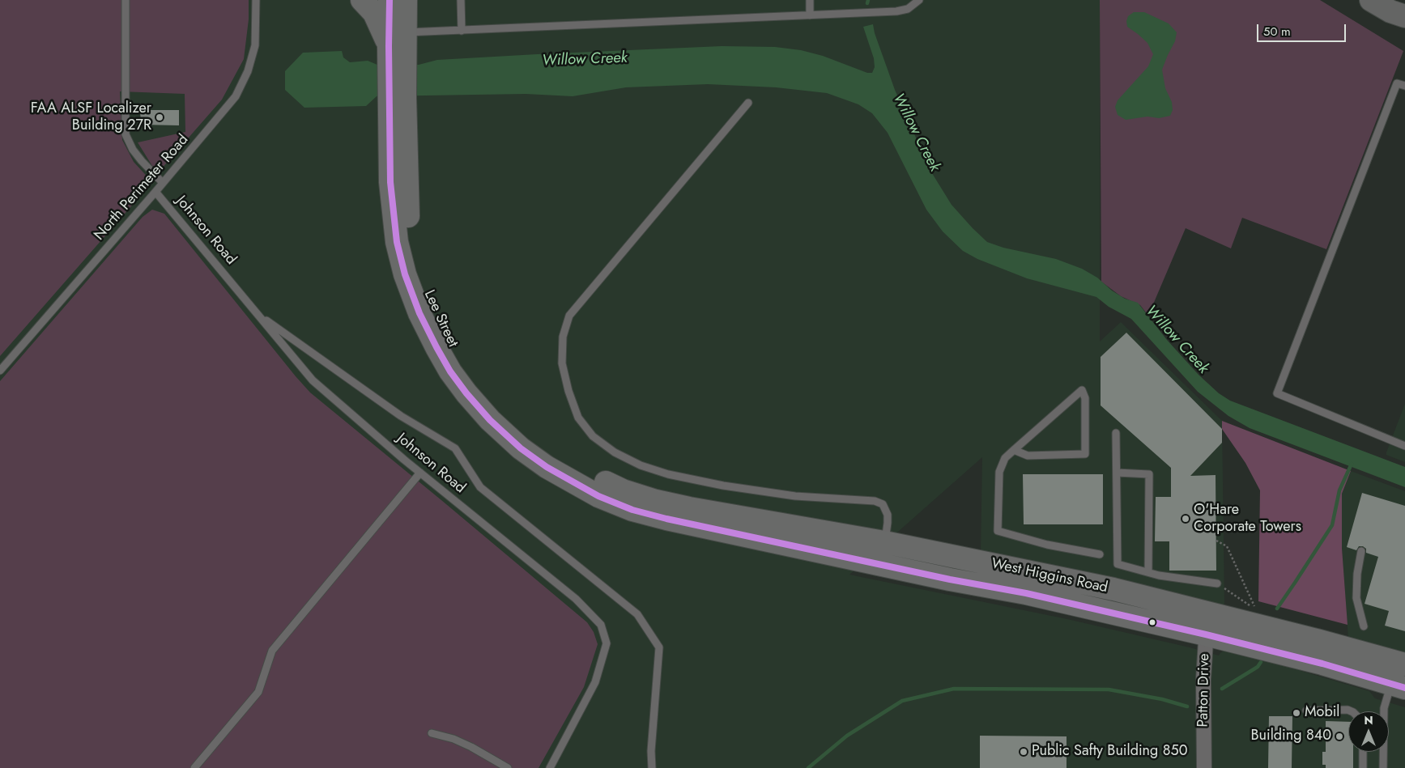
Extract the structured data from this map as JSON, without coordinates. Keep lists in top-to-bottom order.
{
  "streets": {
    "main road": ["Lee Street", "West Higgins Road"],
    "street": ["Patton Drive"],
    "lane": ["North Perimeter Road", "Johnson Road"]
  },
  "crossings": [
    ["North Perimeter Road", "Johnson Road"],
    ["Lee Street", "West Higgins Road"],
    ["West Higgins Road", "Patton Drive"]
  ],
  "water": ["Willow Creek"],
  "places": [
    "FAA ALSF Localizer Building 27R",
    "O'Hare Corporate Towers",
    "Mobil",
    "Building 840",
    "Public Safty Building 850"
  ],
  "scale_bar": "50 m",
  "north": "top"
}
